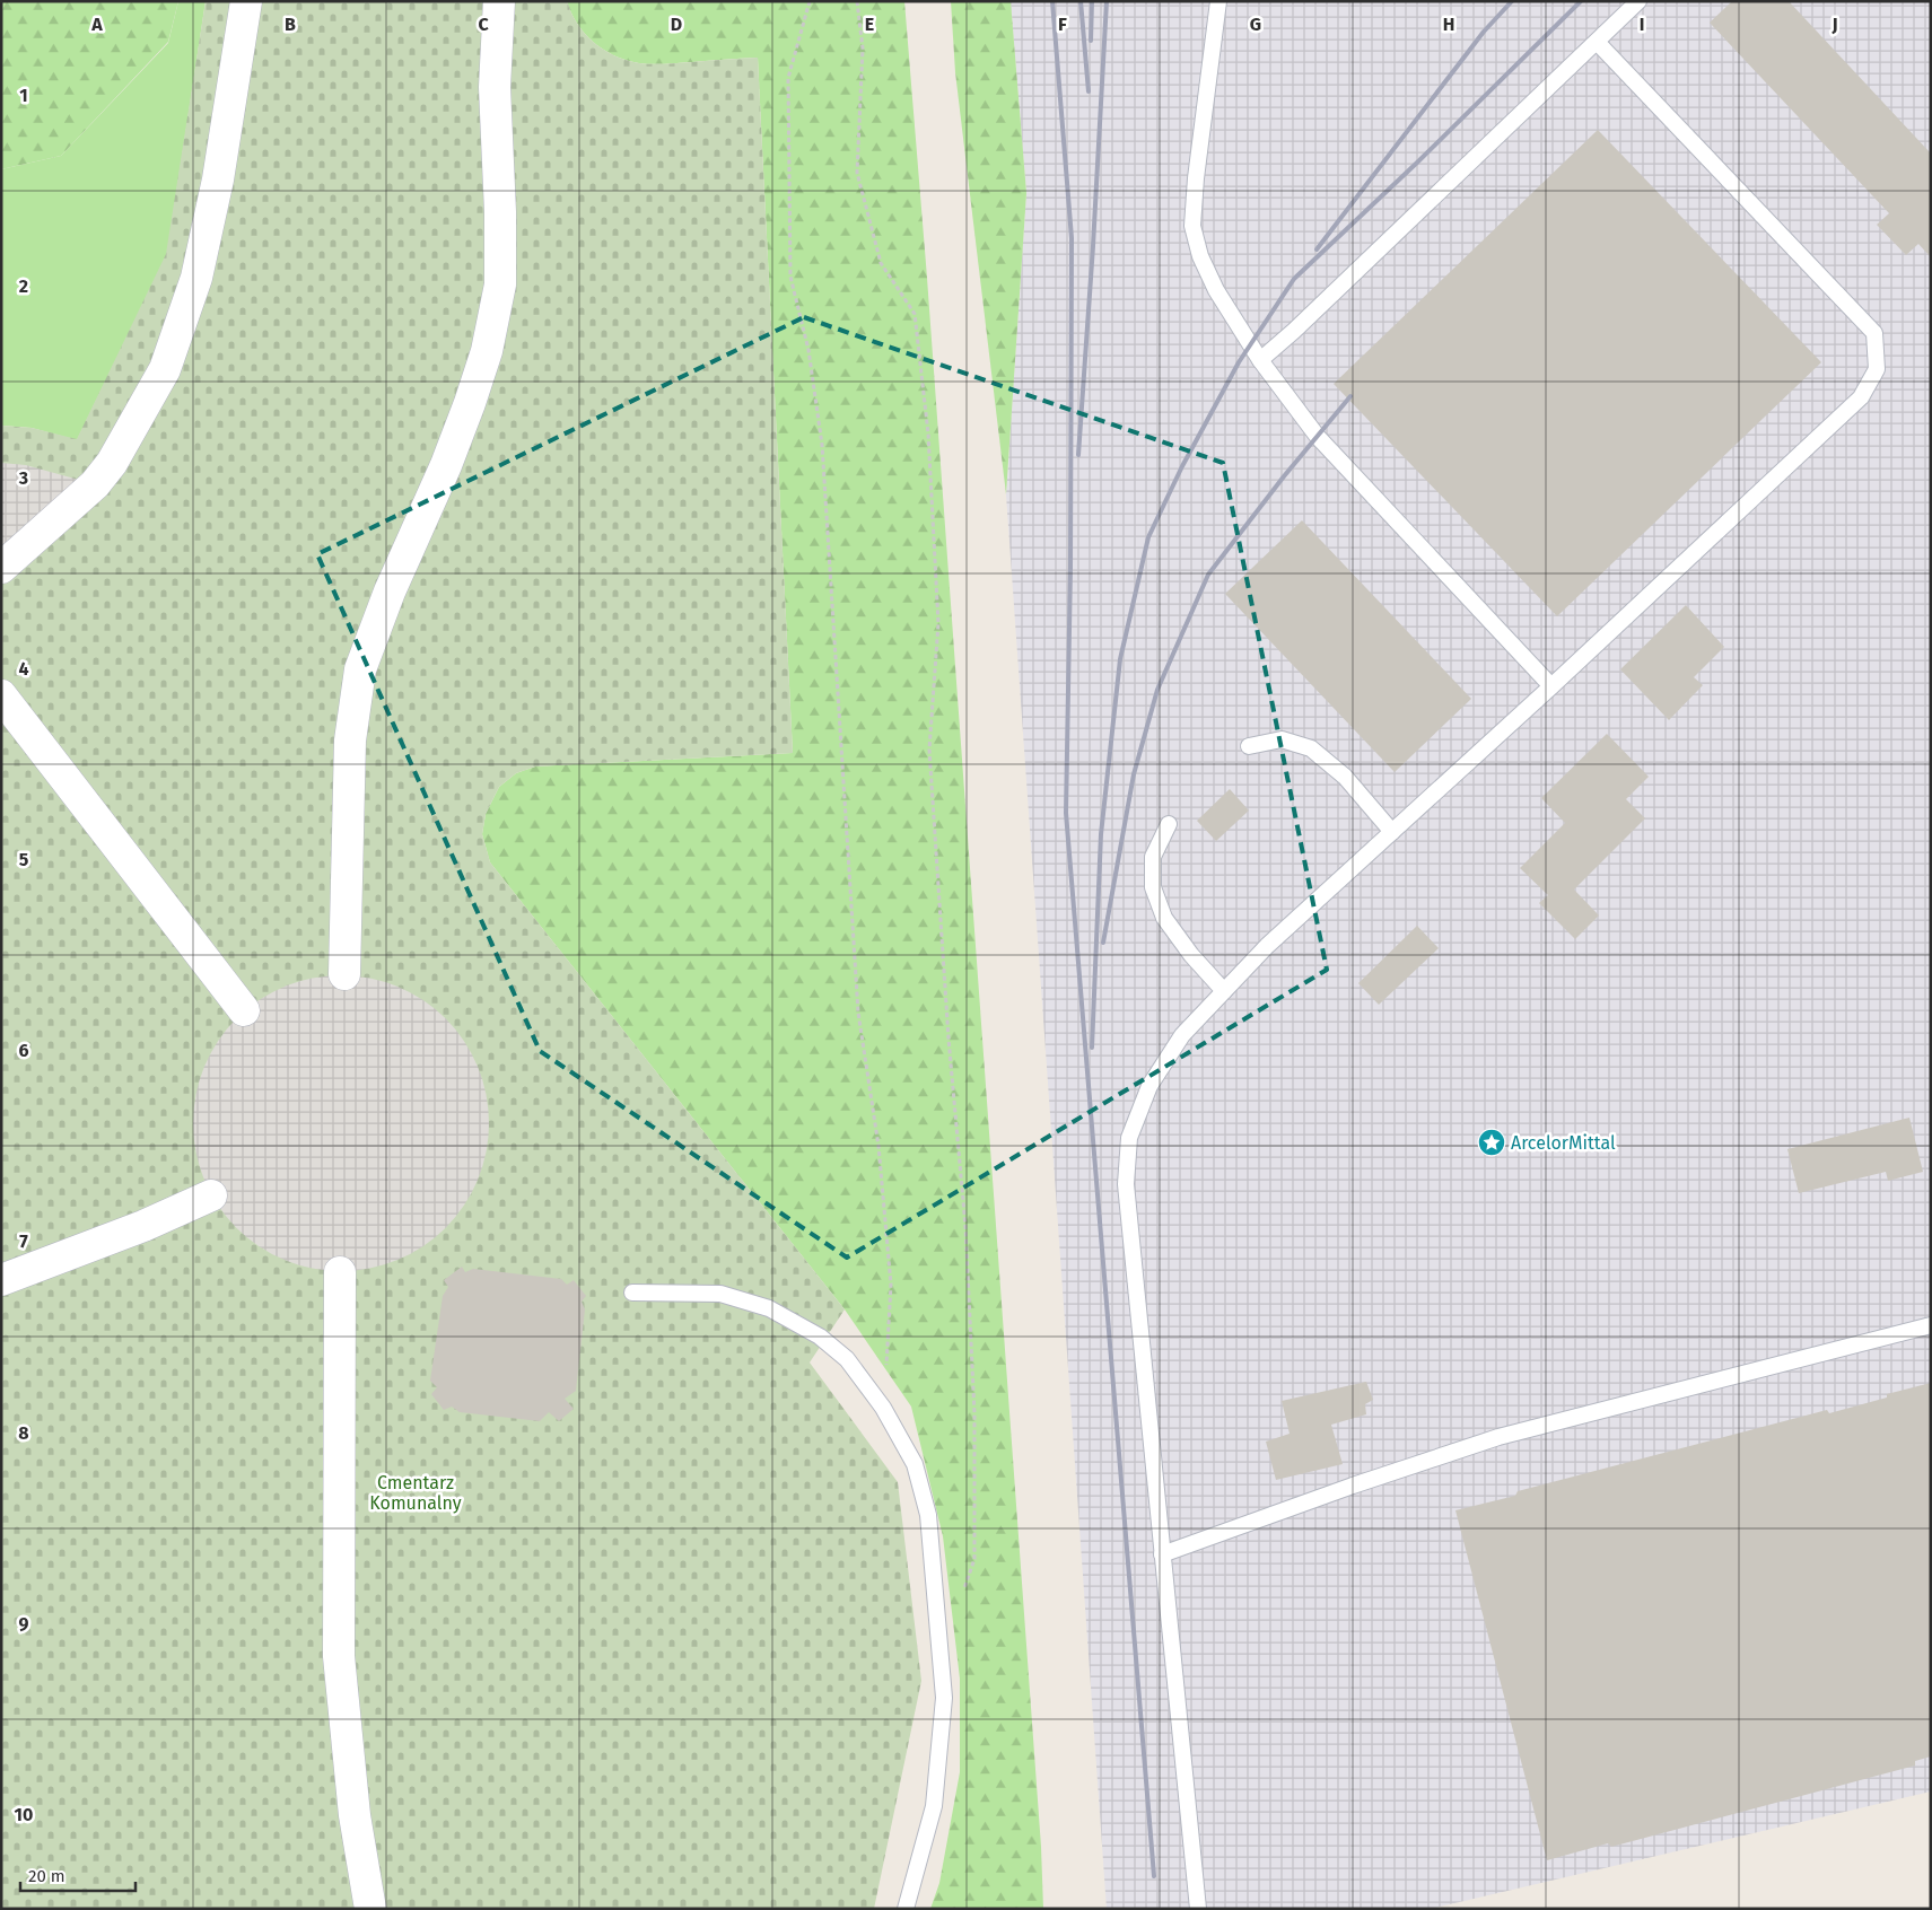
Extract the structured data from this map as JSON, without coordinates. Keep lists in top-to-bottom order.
{
  "parks": ["Cmentarz Komunalny"],
  "places": {
    "place": ["ArcelorMittal"]
  },
  "scale_bar": "20 m",
  "grid": {
    "columns": [
      "A",
      "B",
      "C",
      "D",
      "E",
      "F",
      "G",
      "H",
      "I",
      "J"
    ],
    "rows": [
      "1",
      "2",
      "3",
      "4",
      "5",
      "6",
      "7",
      "8",
      "9",
      "10"
    ]
  }
}
